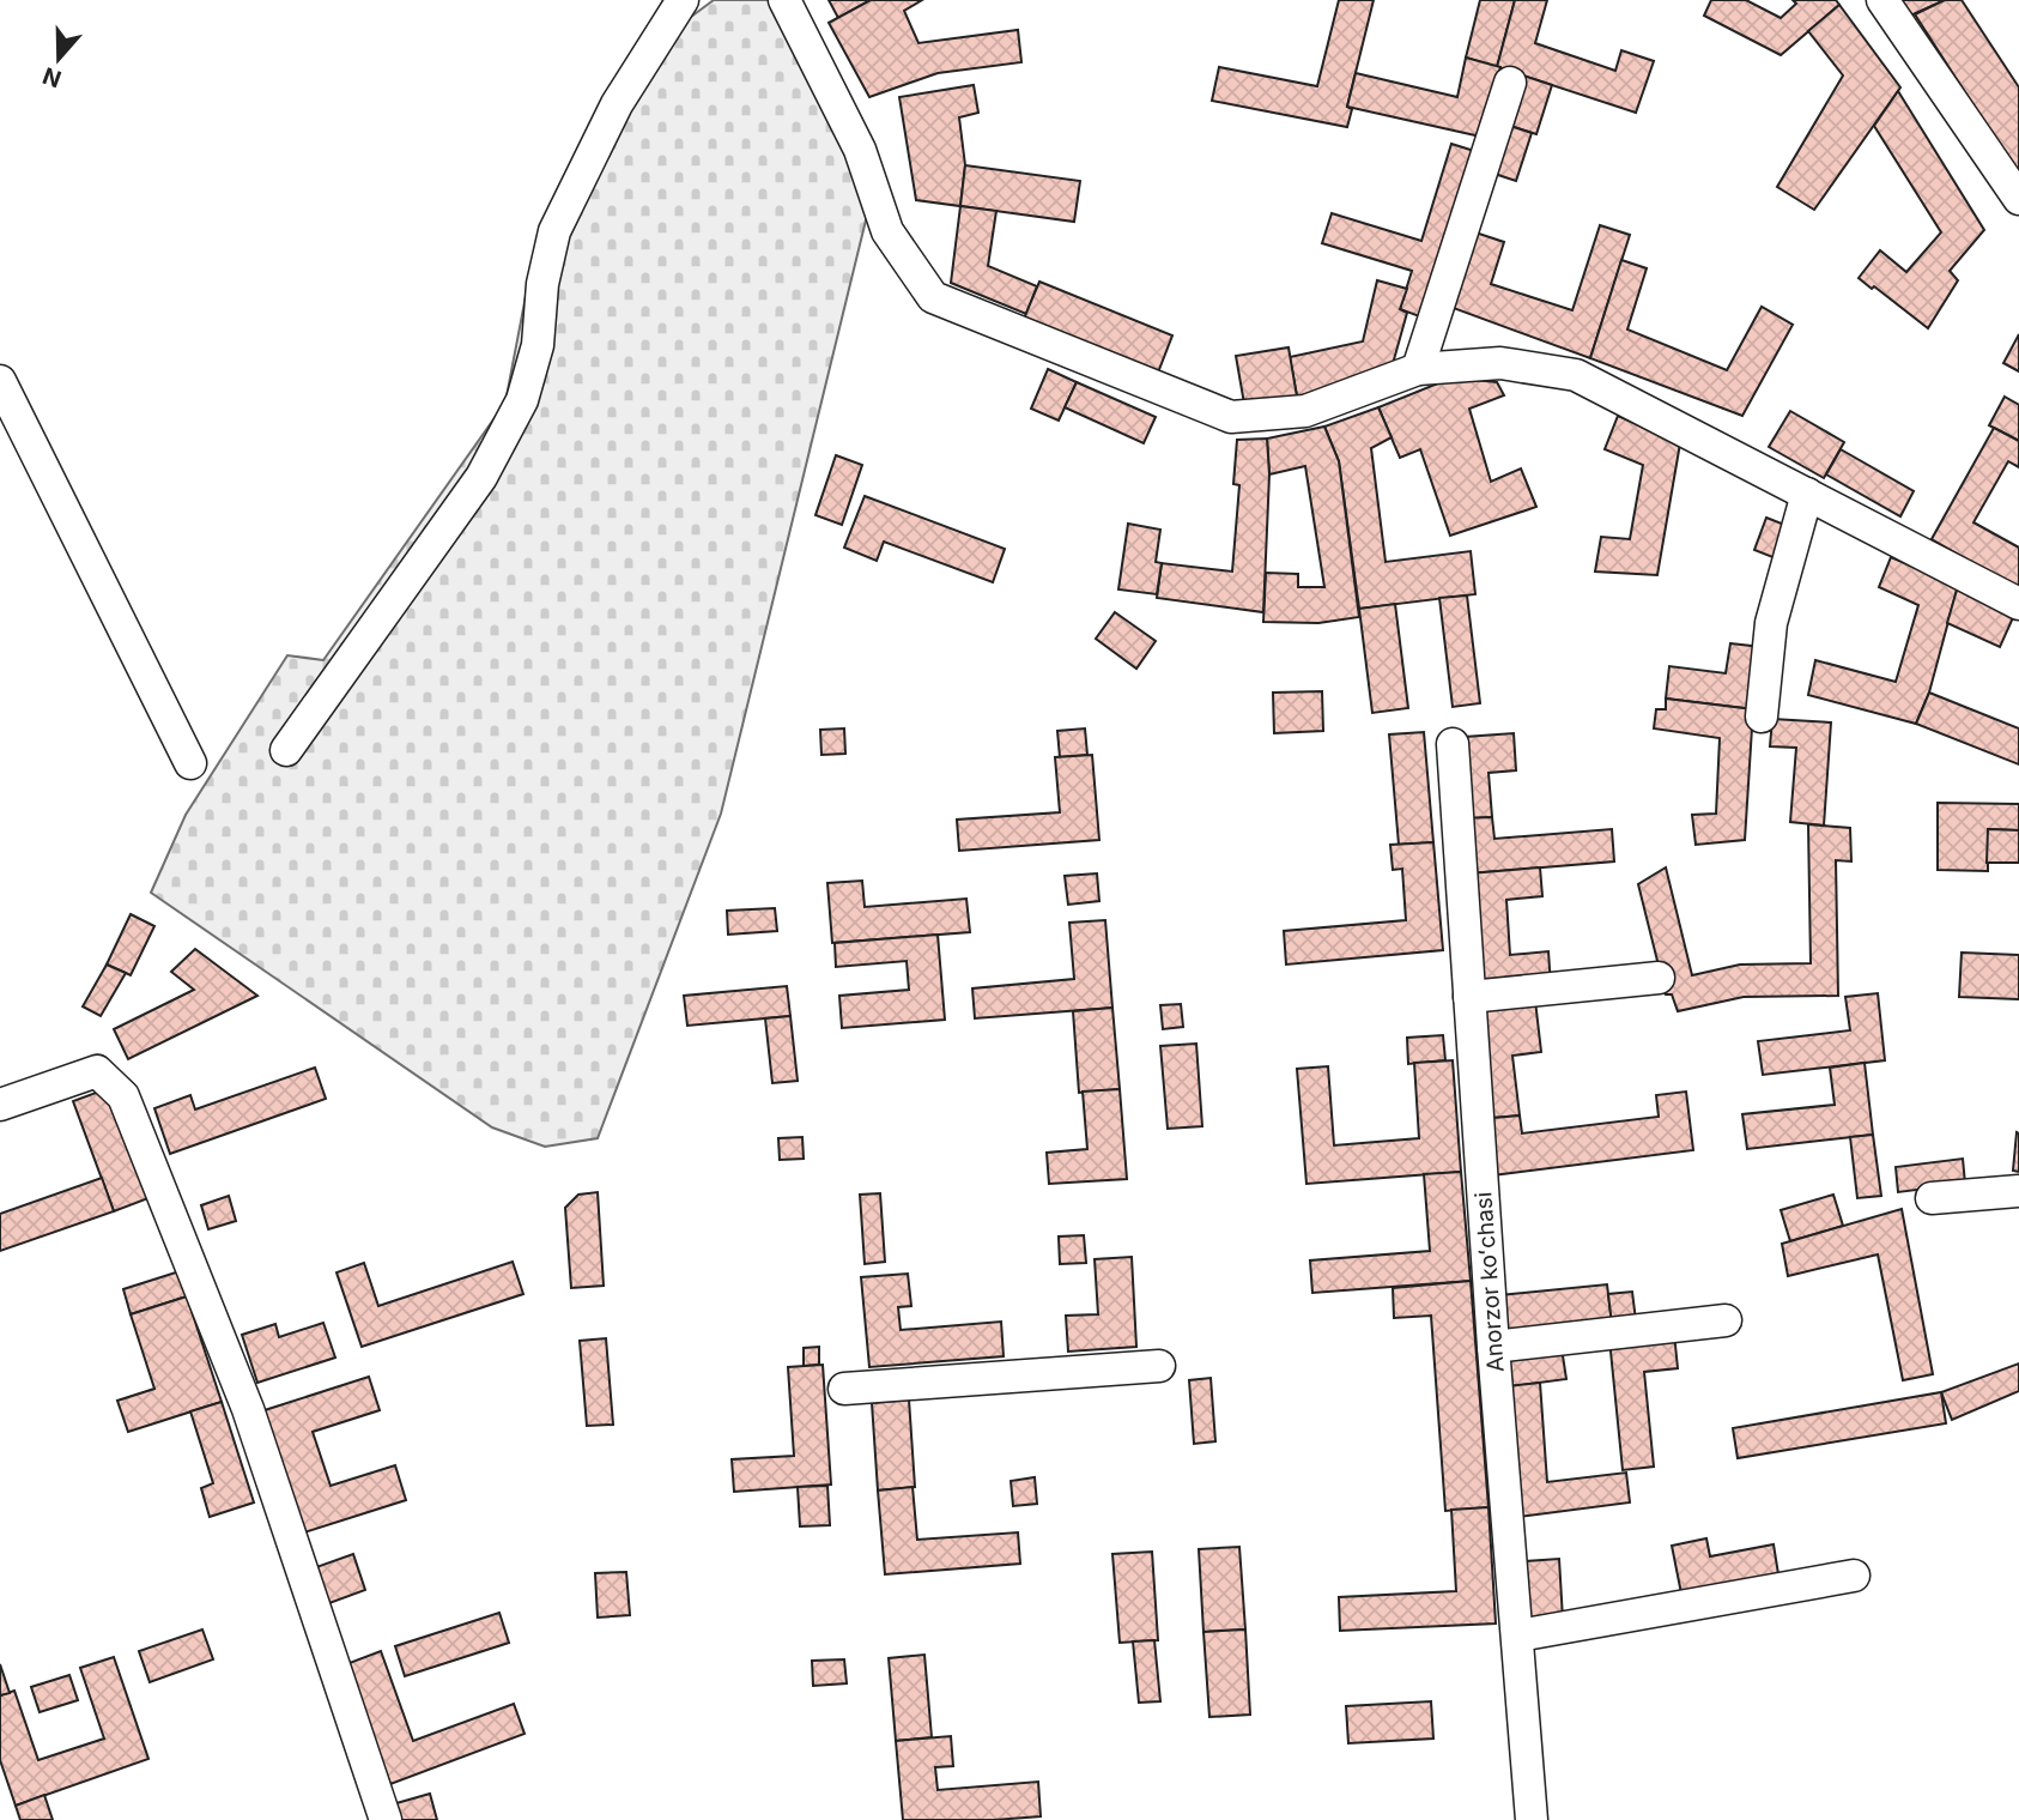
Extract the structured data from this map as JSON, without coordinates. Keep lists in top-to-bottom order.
{
  "streets": {
    "street": ["Anorzor koʻchasi"]
  },
  "north": "bottom"
}
